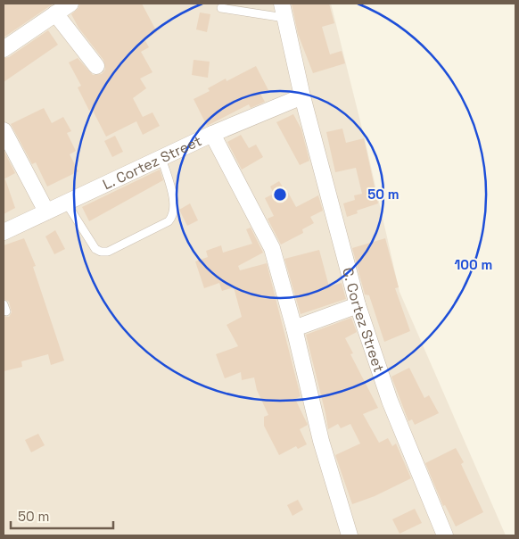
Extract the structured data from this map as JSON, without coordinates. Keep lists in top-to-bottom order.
{
  "streets": {
    "street": ["L. Cortez Street", "C. Cortez Street"]
  },
  "crossings": [
    ["L. Cortez Street", "C. Cortez Street"]
  ],
  "scale_bar": "50 m",
  "rings": ["50 m", "100 m"]
}
